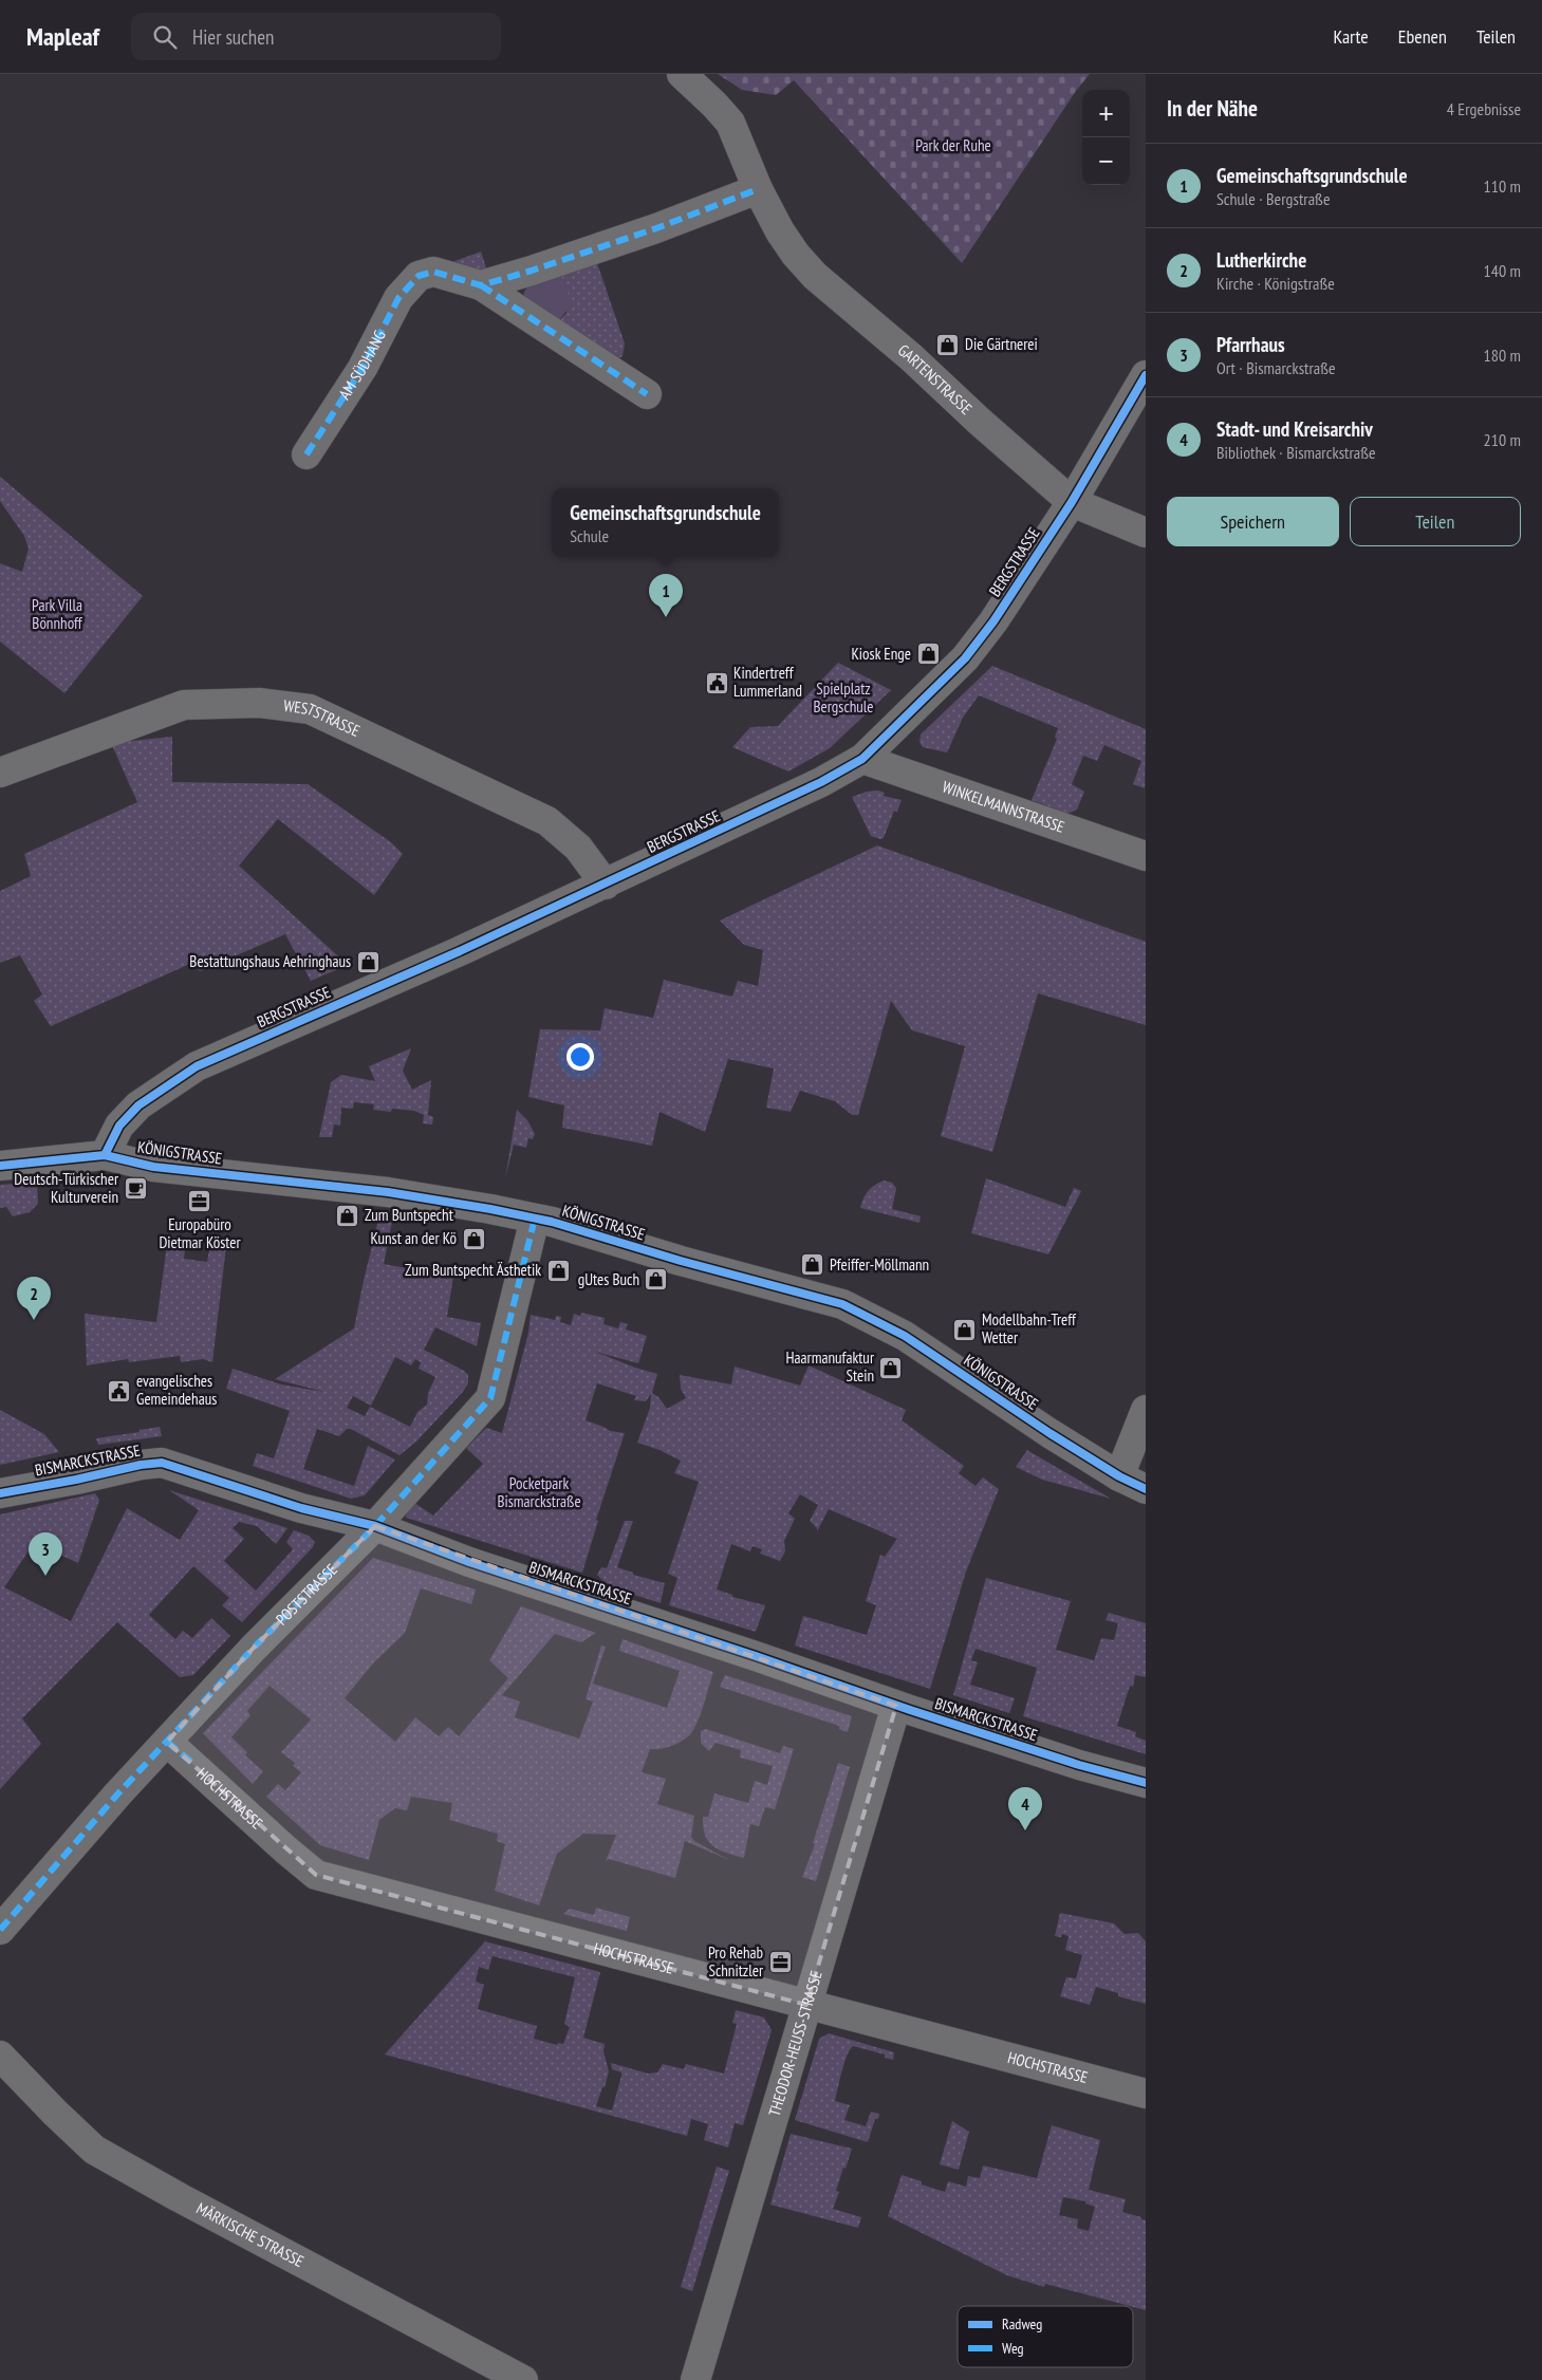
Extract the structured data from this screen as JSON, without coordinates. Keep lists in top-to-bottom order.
{
  "streets": {
    "street": [
      "AM SÜDHANG",
      "GARTENSTRASSE",
      "BERGSTRASSE",
      "WESTSTRASSE",
      "WINKELMANNSTRASSE",
      "KÖNIGSTRASSE",
      "BISMARCKSTRASSE",
      "POSTSTRASSE",
      "HOCHSTRASSE",
      "THEODOR-HEUSS-STRASSE",
      "MÄRKISCHE STRASSE"
    ]
  },
  "crossings": [
    ["GARTENSTRASSE", "BERGSTRASSE"],
    ["BERGSTRASSE", "WESTSTRASSE"],
    ["BERGSTRASSE", "WINKELMANNSTRASSE"],
    ["BERGSTRASSE", "KÖNIGSTRASSE"],
    ["KÖNIGSTRASSE", "POSTSTRASSE"],
    ["BISMARCKSTRASSE", "POSTSTRASSE"],
    ["BISMARCKSTRASSE", "THEODOR-HEUSS-STRASSE"],
    ["POSTSTRASSE", "HOCHSTRASSE"],
    ["HOCHSTRASSE", "THEODOR-HEUSS-STRASSE"]
  ],
  "parks": [
    "Park der Ruhe",
    "Park Villa Bönnhoff",
    "Spielplatz Bergschule",
    "Pocketpark Bismarckstraße"
  ],
  "places": {
    "shop": [
      "Die Gärtnerei",
      "Kiosk Enge",
      "Bestattungshaus Aehringhaus",
      "Zum Buntspecht",
      "Kunst an der Kö",
      "Pfeiffer-Möllmann",
      "Zum Buntspecht Ästhetik",
      "gUtes Buch",
      "Modellbahn-Treff Wetter",
      "Haarmanufaktur Stein"
    ],
    "public building": ["Kindertreff Lummerland", "evangelisches Gemeindehaus"],
    "cafe": ["Deutsch-Türkischer Kulturverein"],
    "office": ["Europabüro Dietmar Köster", "Pro Rehab Schnitzler"]
  },
  "legend": ["Radweg", "Weg"],
  "page": {
    "header": "Mapleaf",
    "search": "Hier suchen",
    "nav": ["Karte", "Ebenen", "Teilen"],
    "heading": ["In der Nähe", "4 Ergebnisse"],
    "map_buttons": ["+", "−"],
    "list": [
      {
        "mark": "1",
        "name": "Gemeinschaftsgrundschule",
        "note": "Schule · Bergstraße",
        "value": "110 m"
      },
      {
        "mark": "2",
        "name": "Lutherkirche",
        "note": "Kirche · Königstraße",
        "value": "140 m"
      },
      {
        "mark": "3",
        "name": "Pfarrhaus",
        "note": "Ort · Bismarckstraße",
        "value": "180 m"
      },
      {
        "mark": "4",
        "name": "Stadt- und Kreisarchiv",
        "note": "Bibliothek · Bismarckstraße",
        "value": "210 m"
      }
    ],
    "buttons": ["Speichern", "Teilen"],
    "popup": ["Gemeinschaftsgrundschule", "Schule"],
    "pins": [
      "1",
      "2",
      "3",
      "4"
    ]
  }
}
